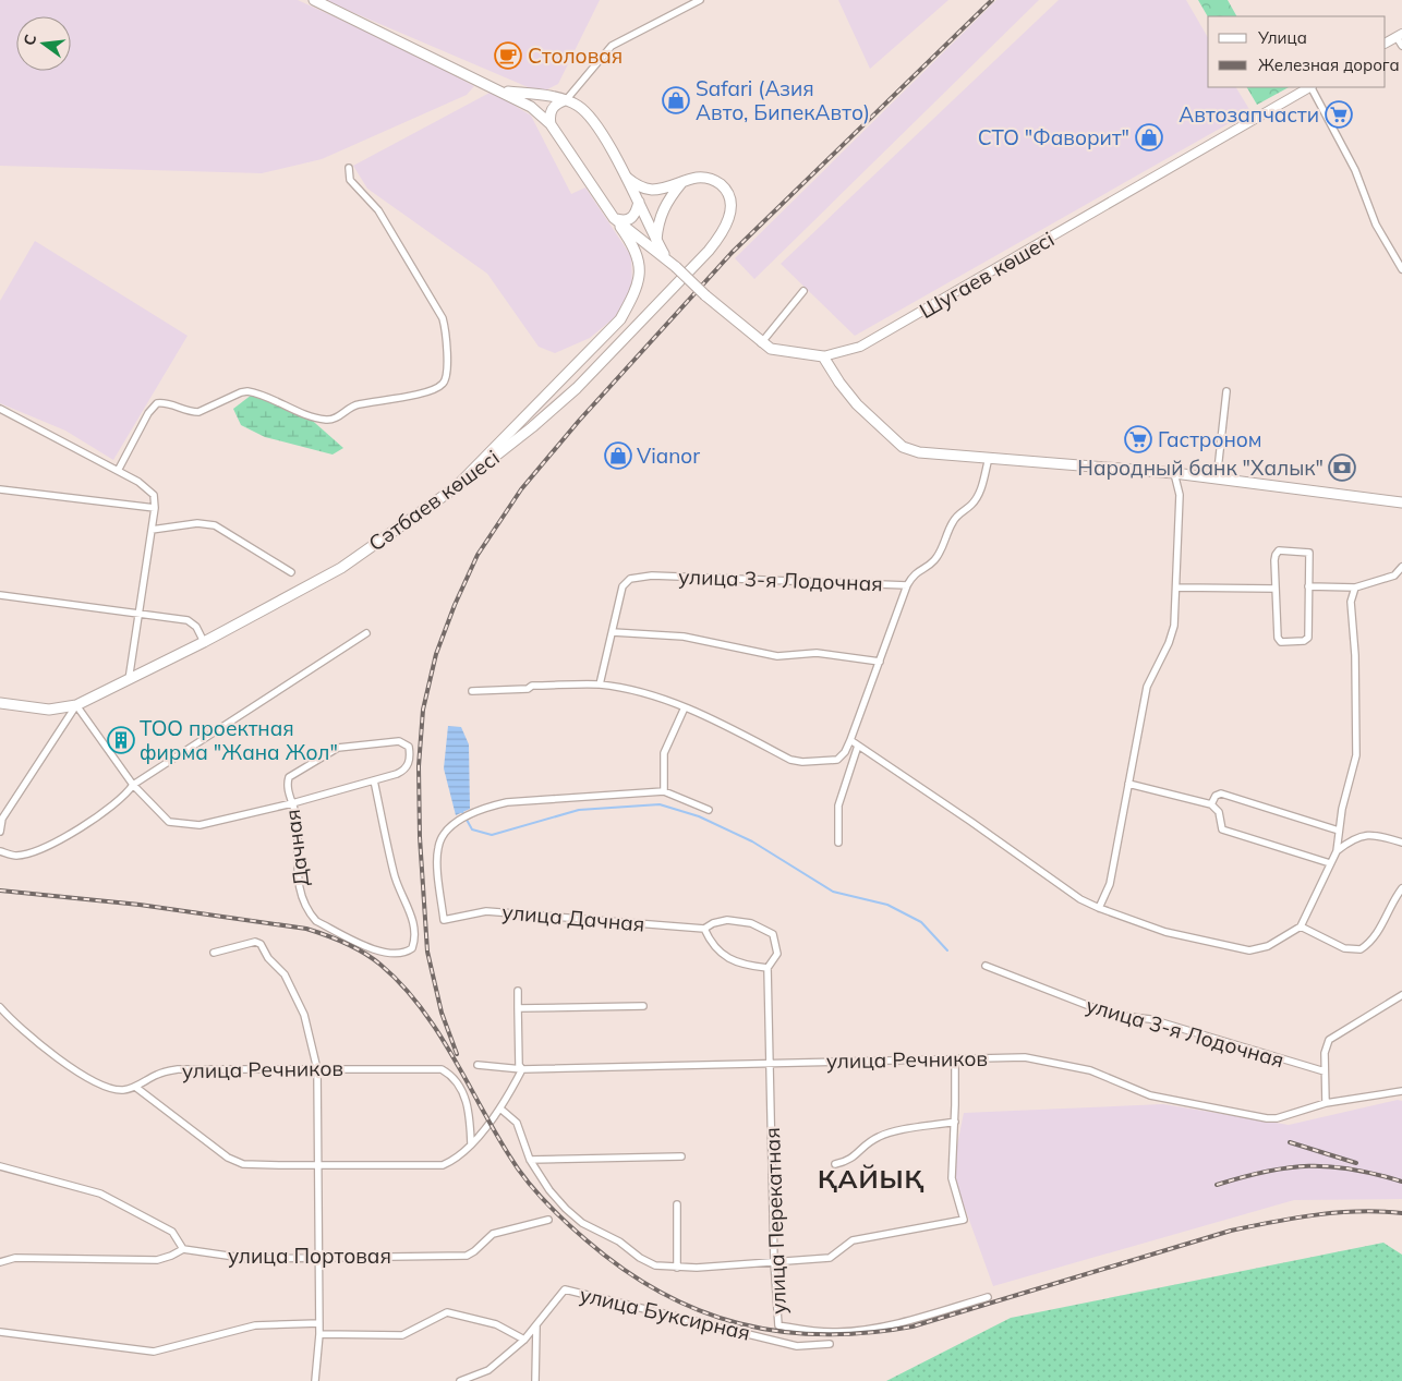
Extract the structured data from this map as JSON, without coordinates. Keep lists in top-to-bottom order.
{
  "streets": {
    "main road": ["Шугаев көшесі", "Сәтбаев көшесі"],
    "street": [
      "улица 3-я Лодочная",
      "Дачная",
      "улица Дачная",
      "улица Речников",
      "улица Перекатная",
      "улица Портовая",
      "улица Буксирная"
    ]
  },
  "crossings": [
    ["Шугаев көшесі", "Сәтбаев көшесі"],
    ["улица Речников", "улица Перекатная"]
  ],
  "districts": ["ҚАЙЫҚ"],
  "places": {
    "cafe": ["Столовая"],
    "shop": ["Safari (Азия Авто, БипекАвто)", "СТО \"Фаворит\"", "Vianor"],
    "supermarket": ["Автозапчасти", "Гастроном"],
    "bank": ["Народный банк \"Халык\""],
    "building": ["ТОО проектная фирма \"Жана Жол\""]
  },
  "legend": ["Улица", "Железная дорога"],
  "north": "left"
}
